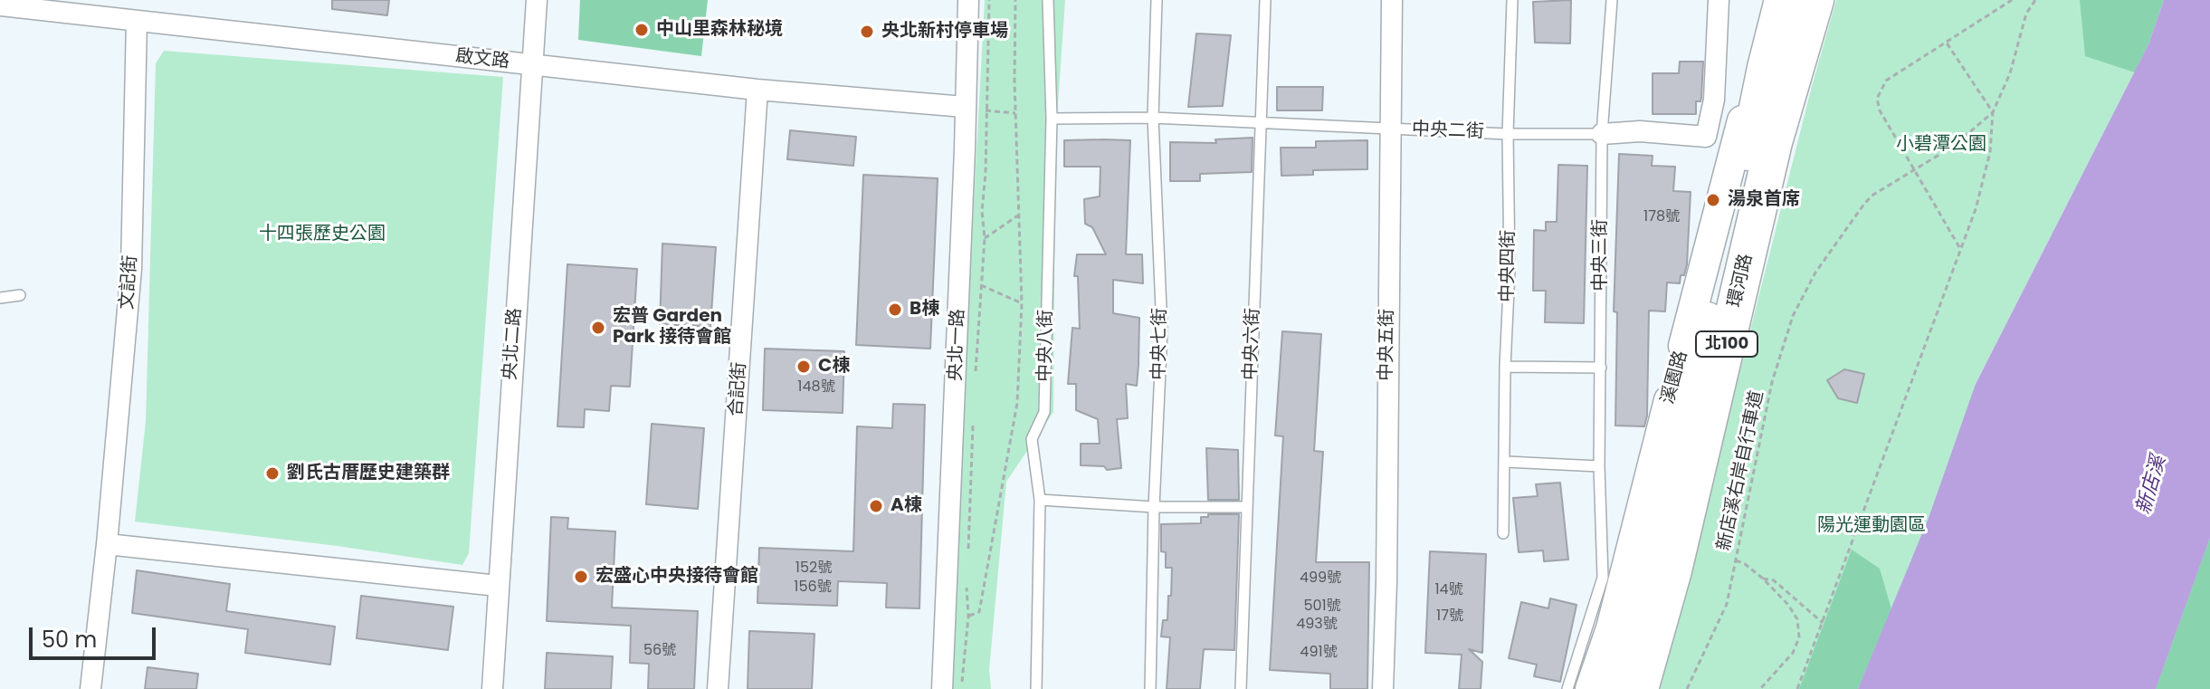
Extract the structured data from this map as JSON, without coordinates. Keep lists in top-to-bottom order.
{
  "streets": {
    "highway": ["環河路", "北100"],
    "street": [
      "啟文路",
      "中央二街",
      "文記街",
      "央北二路",
      "央北一路",
      "中央五街",
      "溪園路",
      "合記街"
    ],
    "lane": [
      "中央三街",
      "中央四街",
      "中央七街",
      "中央六街",
      "中央八街"
    ],
    "path": ["新店溪右岸自行車道"]
  },
  "crossings": [
    ["啟文路", "文記街"],
    ["啟文路", "央北二路"],
    ["啟文路", "央北一路"],
    ["啟文路", "合記街"],
    ["中央二街", "中央三街"],
    ["中央二街", "中央四街"],
    ["中央二街", "中央七街"],
    ["中央二街", "中央六街"],
    ["中央二街", "中央五街"],
    ["中央二街", "中央八街"],
    ["環河路", "溪園路"]
  ],
  "water": ["新店溪"],
  "parks": ["小碧潭公園", "十四張歷史公園", "陽光運動園區"],
  "places": [
    "中山里森林秘境",
    "央北新村停車場",
    "湯泉首席",
    "B棟",
    "宏普 Garden Park 接待會館",
    "C棟",
    "劉氏古厝歷史建築群",
    "A棟",
    "宏盛心中央接待會館"
  ],
  "house_numbers": [
    "178號",
    "148號",
    "152號",
    "499號",
    "156號",
    "14號",
    "501號",
    "17號",
    "493號",
    "56號",
    "491號"
  ],
  "scale_bar": "50 m"
}
